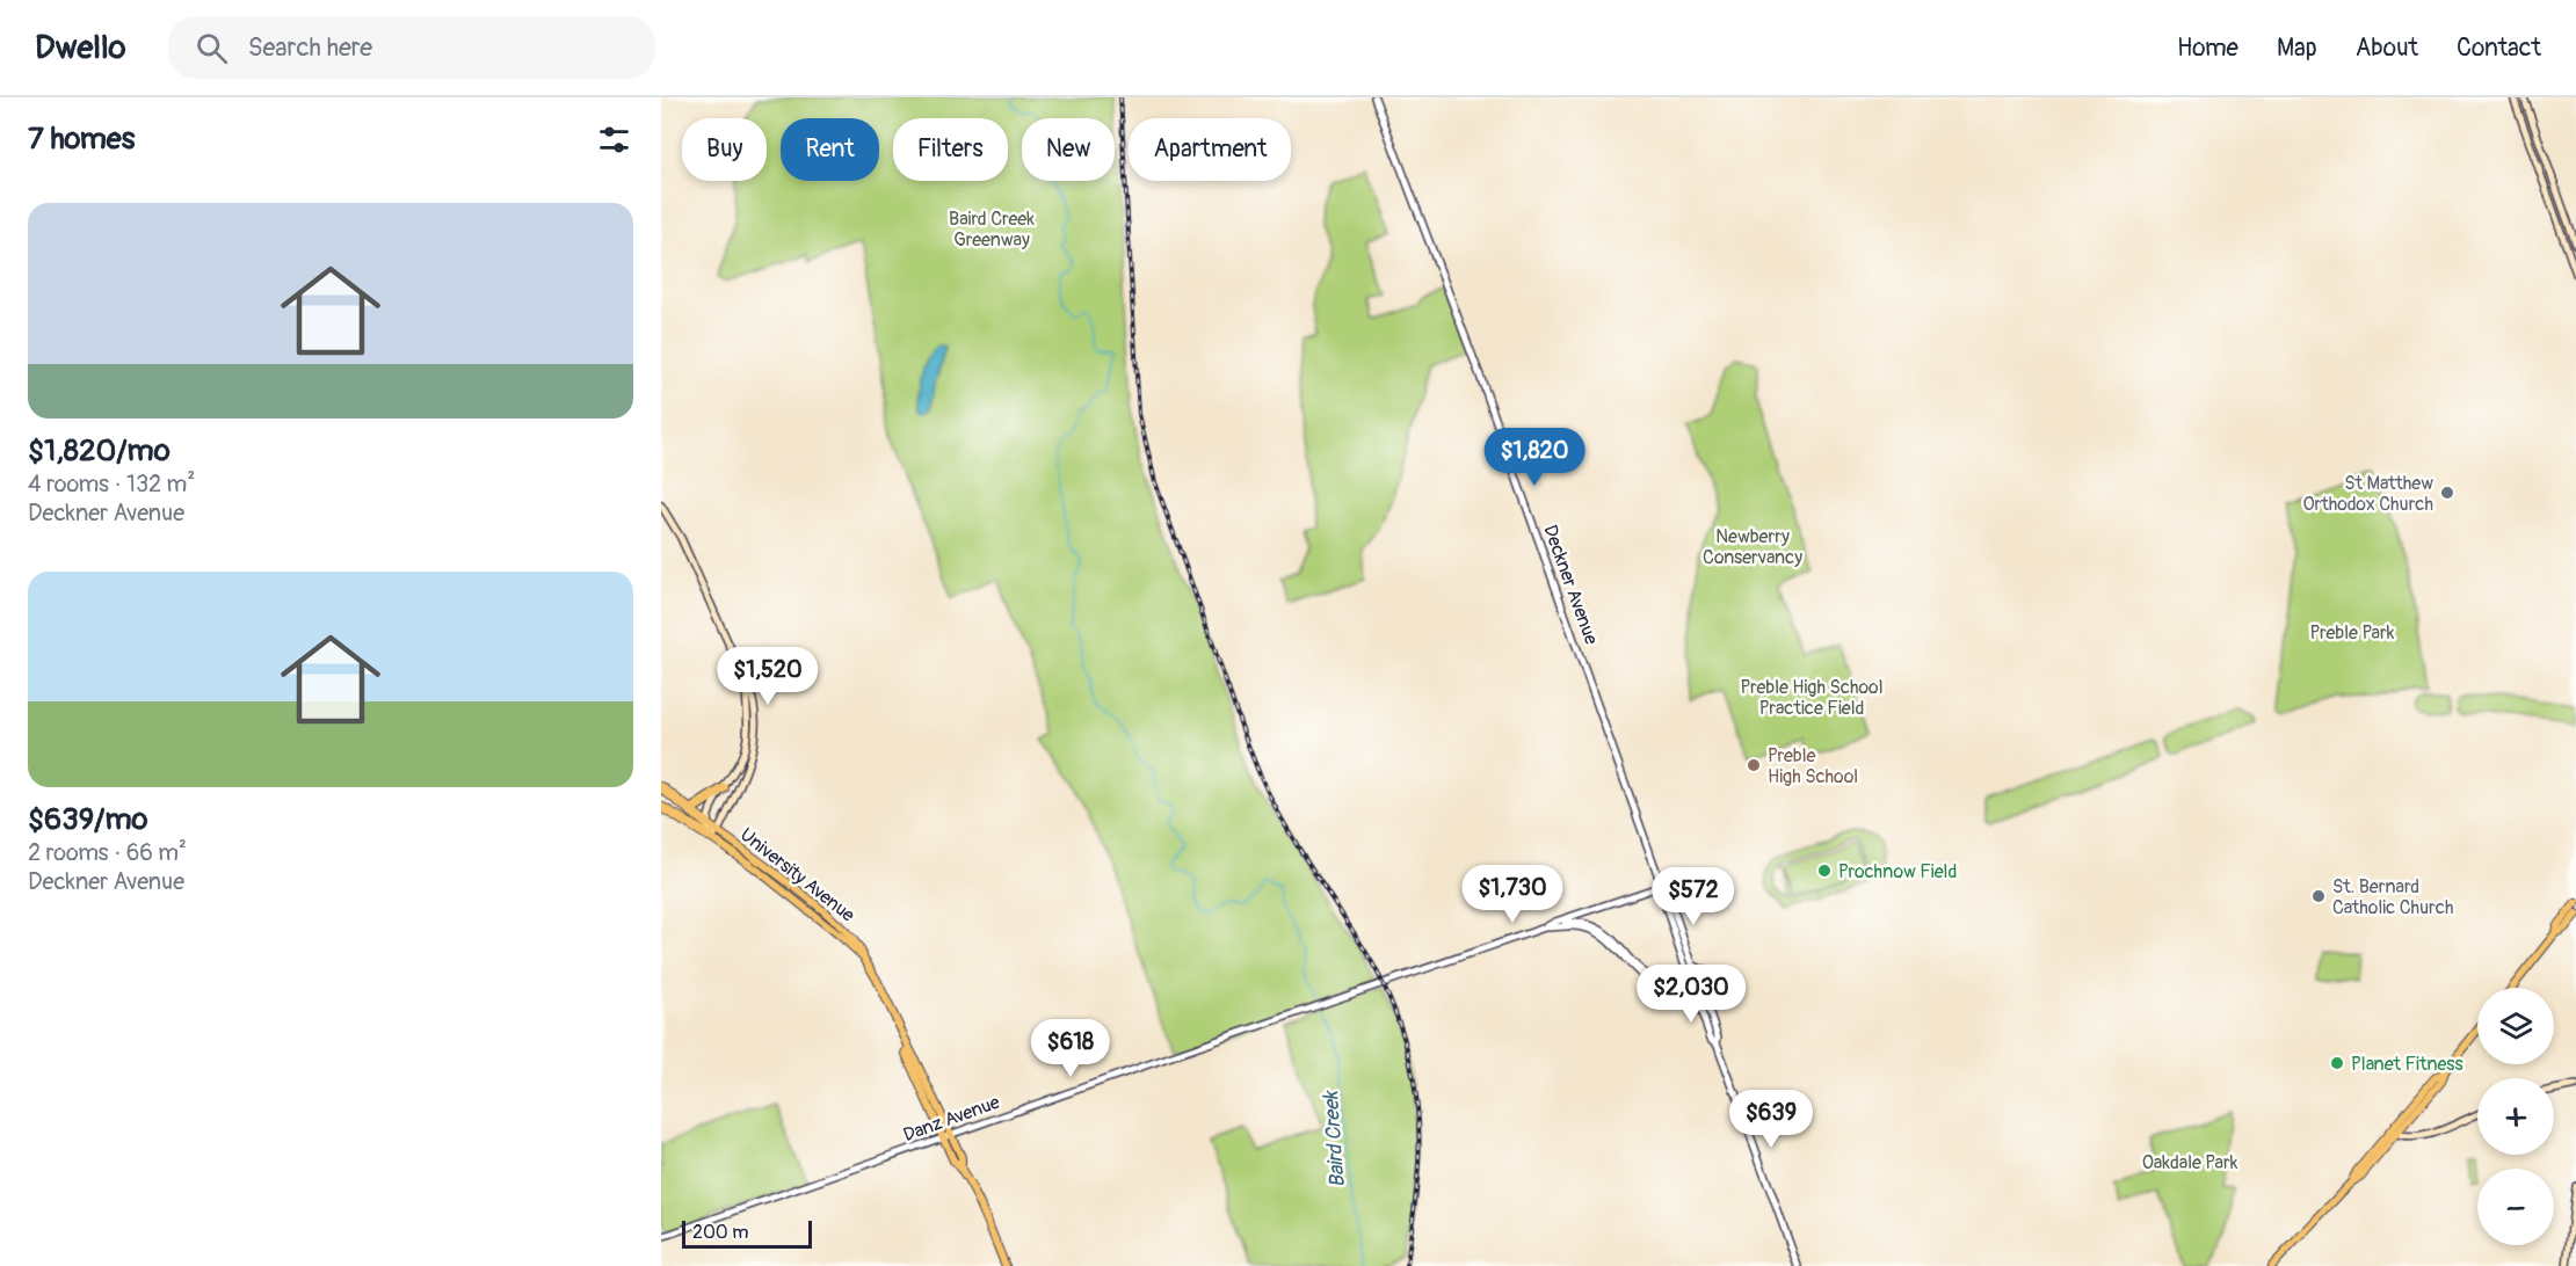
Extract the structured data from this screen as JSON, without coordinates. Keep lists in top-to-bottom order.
{
  "streets": {
    "main road": ["University Avenue"],
    "street": ["Deckner Avenue", "Danz Avenue"]
  },
  "crossings": [
    ["University Avenue", "Danz Avenue"]
  ],
  "water": ["Baird Creek"],
  "parks": [
    "Baird Creek Greenway",
    "Newberry Conservancy",
    "Preble Park",
    "Preble High School Practice Field",
    "Oakdale Park"
  ],
  "places": [
    "St Matthew Orthodox Church",
    "Preble High School",
    "Prochnow Field",
    "St. Bernard Catholic Church",
    "Planet Fitness"
  ],
  "scale_bar": "200 m",
  "page": {
    "header": "Dwello",
    "search": "Search here",
    "nav": [
      "Home",
      "Map",
      "About",
      "Contact"
    ],
    "heading": "7 homes",
    "chip": [
      "Buy",
      "Rent",
      "Filters",
      "New",
      "Apartment"
    ],
    "list": [
      {
        "name": "$1,820/mo",
        "note": "4 rooms · 132 m² · Deckner Avenue"
      },
      {
        "name": "$639/mo",
        "note": "2 rooms · 66 m² · Deckner Avenue"
      }
    ],
    "price": [
      "$1,820",
      "$1,520",
      "$1,730",
      "$572",
      "$2,030",
      "$618",
      "$639"
    ],
    "map_buttons": ["+", "−"],
    "scale": "200 m"
  }
}
